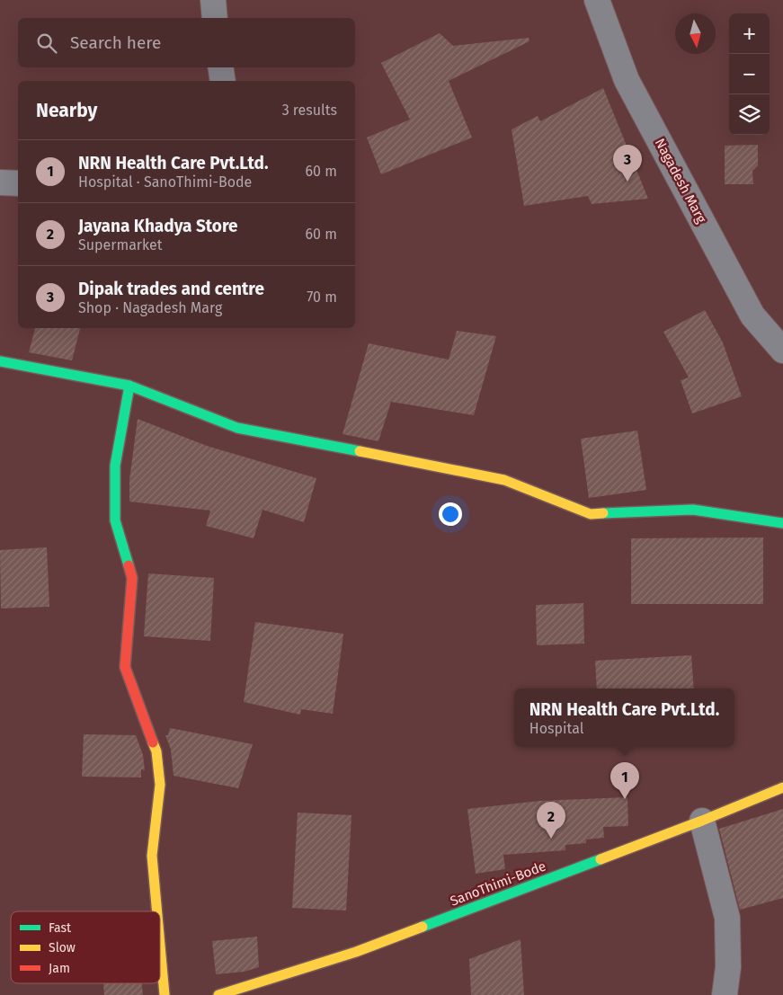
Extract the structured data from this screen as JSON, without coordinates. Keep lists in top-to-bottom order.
{
  "streets": {
    "street": ["Nagadesh Marg", "SanoThimi-Bode"]
  },
  "legend": ["Fast", "Slow", "Jam"],
  "north": "bottom",
  "page": {
    "map_buttons": ["+", "−"],
    "search": "Search here",
    "heading": ["Nearby", "3 results"],
    "list": [
      {
        "mark": "1",
        "name": "NRN Health Care Pvt.Ltd.",
        "note": "Hospital · SanoThimi-Bode",
        "value": "60 m"
      },
      {
        "mark": "2",
        "name": "Jayana Khadya Store",
        "note": "Supermarket",
        "value": "60 m"
      },
      {
        "mark": "3",
        "name": "Dipak trades and centre",
        "note": "Shop · Nagadesh Marg",
        "value": "70 m"
      }
    ],
    "pins": ["3", "1", "2"],
    "popup": ["NRN Health Care Pvt.Ltd.", "Hospital"]
  }
}
